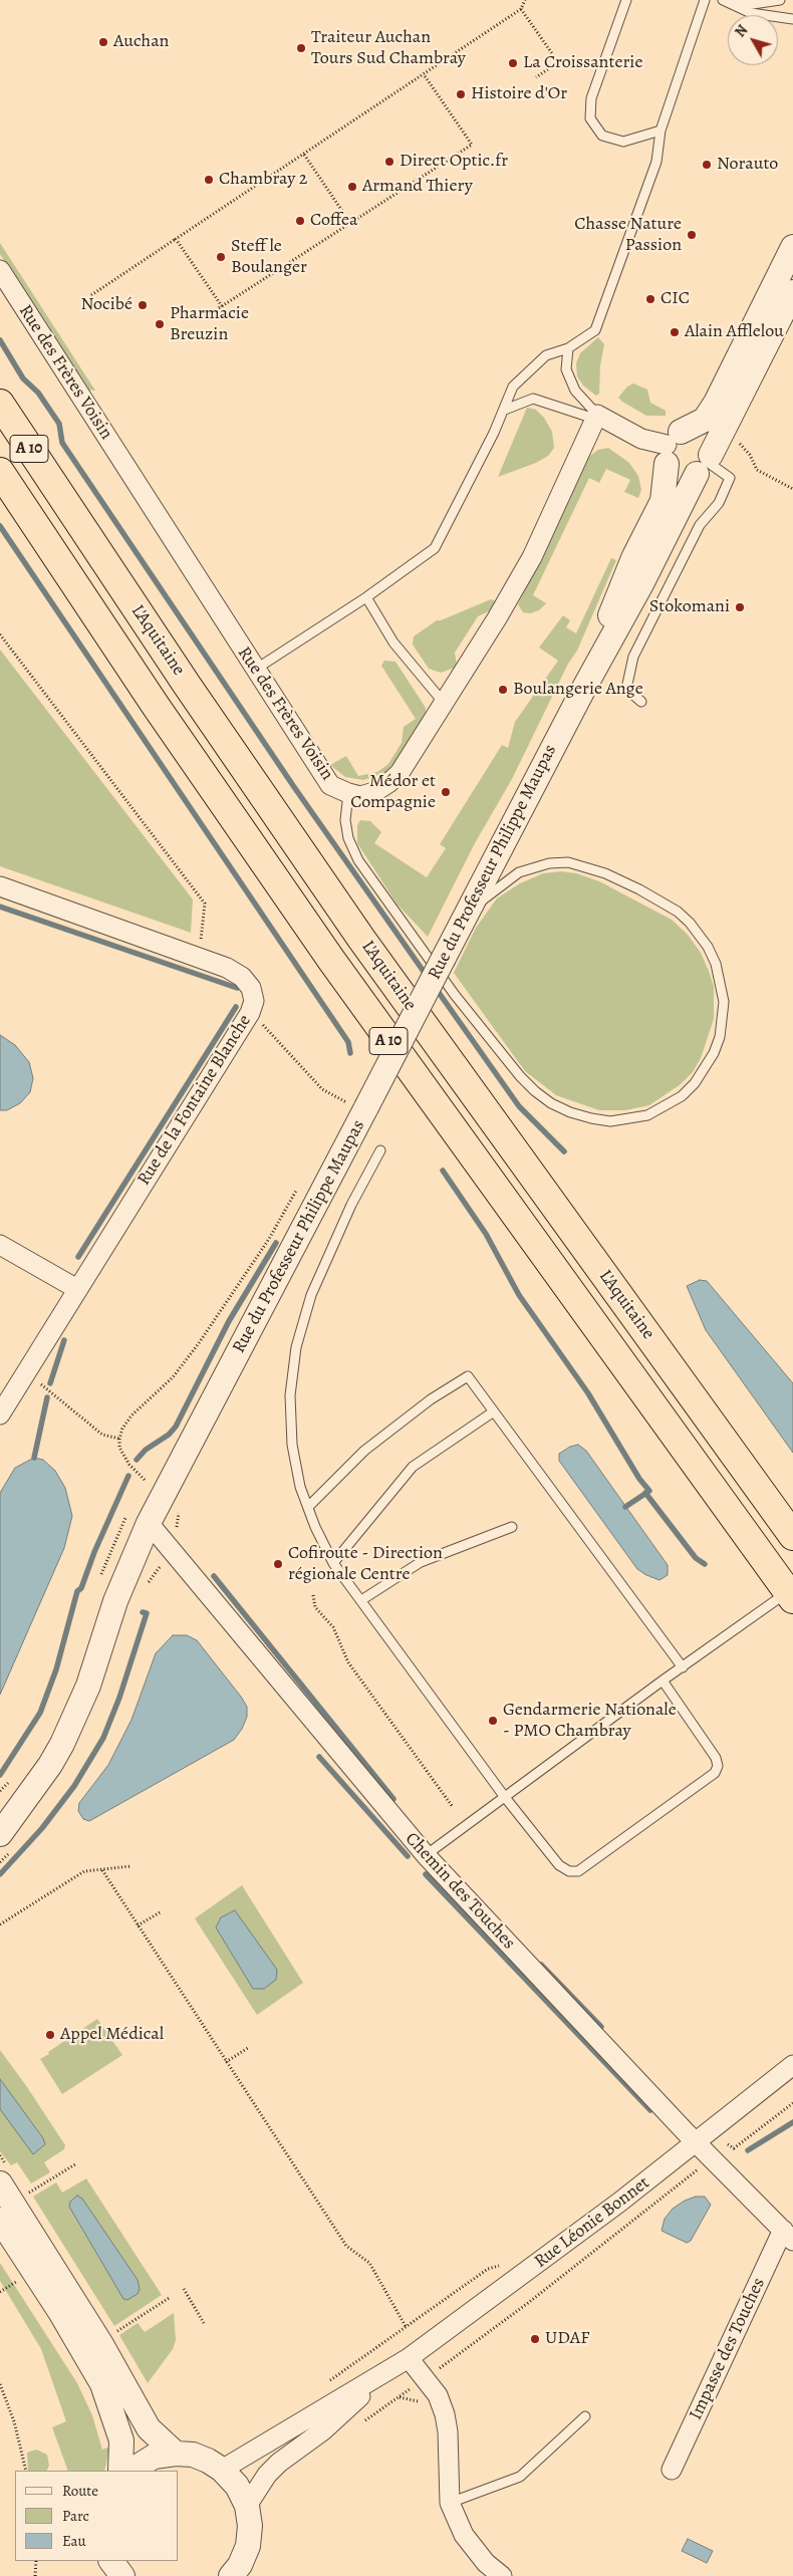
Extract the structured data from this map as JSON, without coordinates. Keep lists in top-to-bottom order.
{
  "streets": {
    "highway": ["A 10", "L'Aquitaine"],
    "street": [
      "Rue des Frères Voisin",
      "Rue du Professeur Philippe Maupas",
      "Rue de la Fontaine Blanche",
      "Chemin des Touches",
      "Rue Léonie Bonnet",
      "Impasse des Touches"
    ]
  },
  "crossings": [
    ["Rue du Professeur Philippe Maupas", "Chemin des Touches"],
    ["Chemin des Touches", "Rue Léonie Bonnet"],
    ["Chemin des Touches", "Impasse des Touches"]
  ],
  "places": [
    "Auchan",
    "Traiteur Auchan Tours Sud Chambray",
    "La Croissanterie",
    "Histoire d'Or",
    "Direct Optic.fr",
    "Norauto",
    "Chambray 2",
    "Armand Thiery",
    "Coffea",
    "Chasse Nature Passion",
    "Steff le Boulanger",
    "CIC",
    "Nocibé",
    "Pharmacie Breuzin",
    "Alain Afflelou",
    "Stokomani",
    "Boulangerie Ange",
    "Médor et Compagnie",
    "Cofiroute - Direction régionale Centre",
    "Gendarmerie Nationale - PMO Chambray",
    "Appel Médical",
    "UDAF"
  ],
  "legend": ["Route", "Parc", "Eau"],
  "north": "top left"
}
